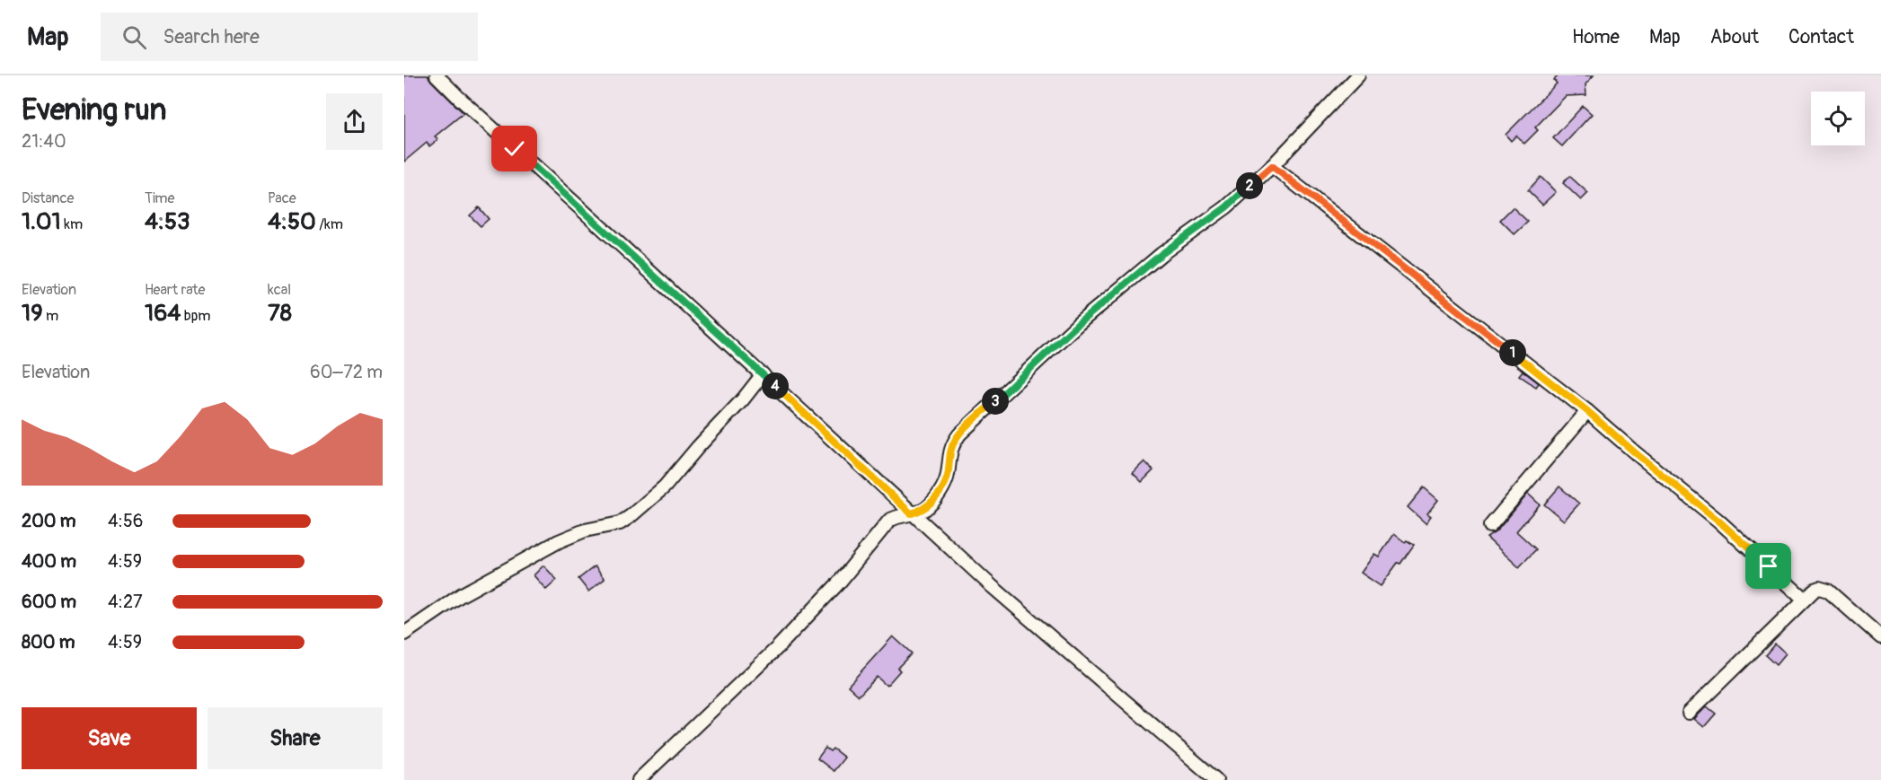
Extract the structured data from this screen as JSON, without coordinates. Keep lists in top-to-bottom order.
{
  "page": {
    "header": "Map",
    "search": "Search here",
    "nav": [
      "Home",
      "Map",
      "About",
      "Contact"
    ],
    "heading": ["Evening run", "21:40"],
    "stats": [
      ["Distance", "1.01 km"],
      ["Time", "4:53"],
      ["Pace", "4:50 /km"],
      ["Elevation", "19 m"],
      ["Heart rate", "164 bpm"],
      ["kcal", "78"]
    ],
    "pins": [
      "2",
      "1",
      "4",
      "3"
    ],
    "chart": ["Elevation", "60–72 m"],
    "list": [
      {
        "name": "200 m",
        "note": "4:56"
      },
      {
        "name": "400 m",
        "note": "4:59"
      },
      {
        "name": "600 m",
        "note": "4:27"
      },
      {
        "name": "800 m",
        "note": "4:59"
      }
    ],
    "buttons": ["Save", "Share"]
  }
}
